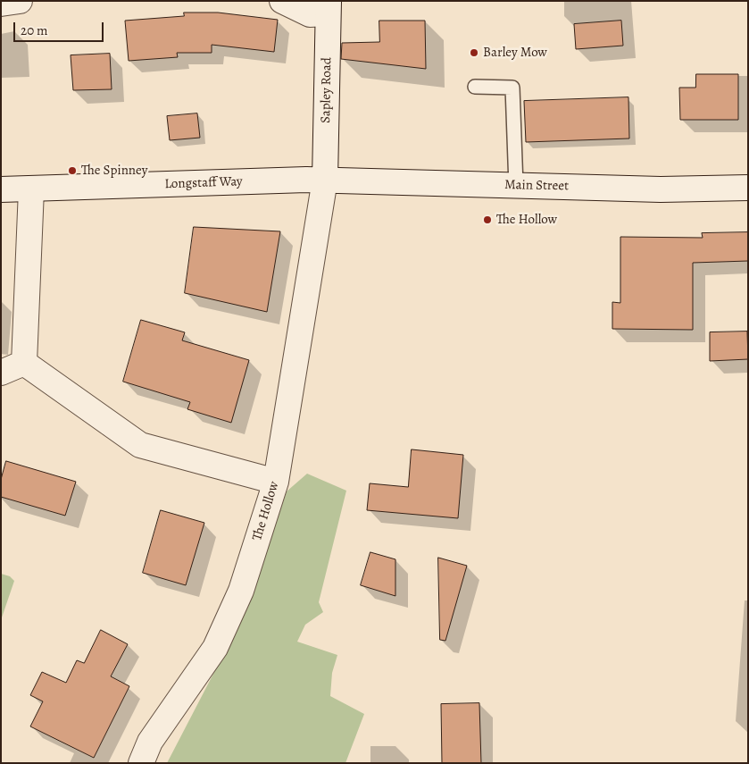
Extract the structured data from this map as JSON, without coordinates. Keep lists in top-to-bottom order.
{
  "streets": {
    "street": [
      "Sapley Road",
      "Longstaff Way",
      "Main Street",
      "The Hollow"
    ]
  },
  "crossings": [
    ["Sapley Road", "Longstaff Way"],
    ["Sapley Road", "Main Street"],
    ["Sapley Road", "The Hollow"],
    ["Longstaff Way", "Main Street"],
    ["Longstaff Way", "The Hollow"],
    ["Main Street", "The Hollow"]
  ],
  "places": ["Barley Mow", "The Spinney", "The Hollow"],
  "scale_bar": "20 m"
}
